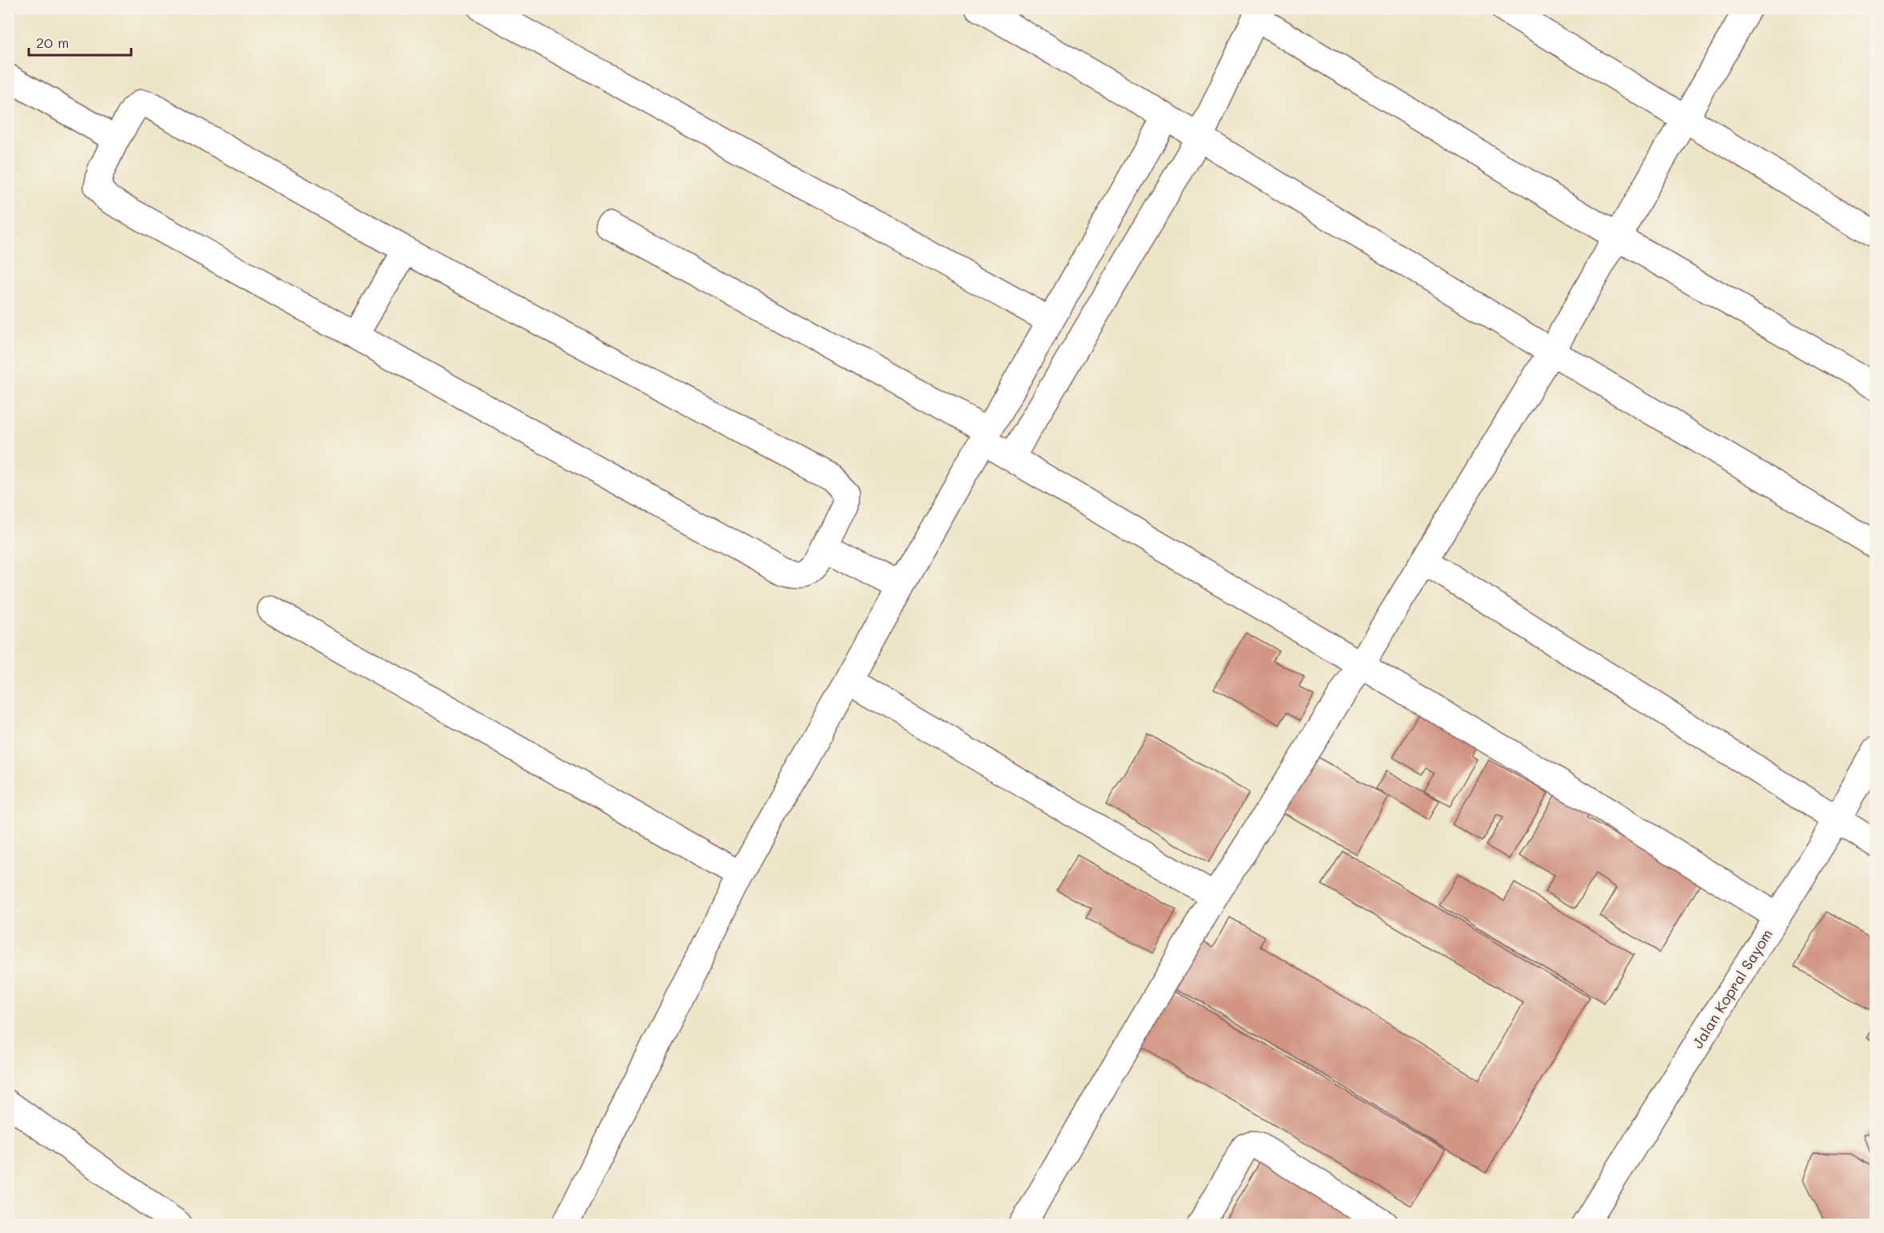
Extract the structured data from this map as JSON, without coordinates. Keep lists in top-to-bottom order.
{
  "streets": {
    "street": ["Jalan Kopral Sayom"]
  },
  "scale_bar": "20 m"
}
